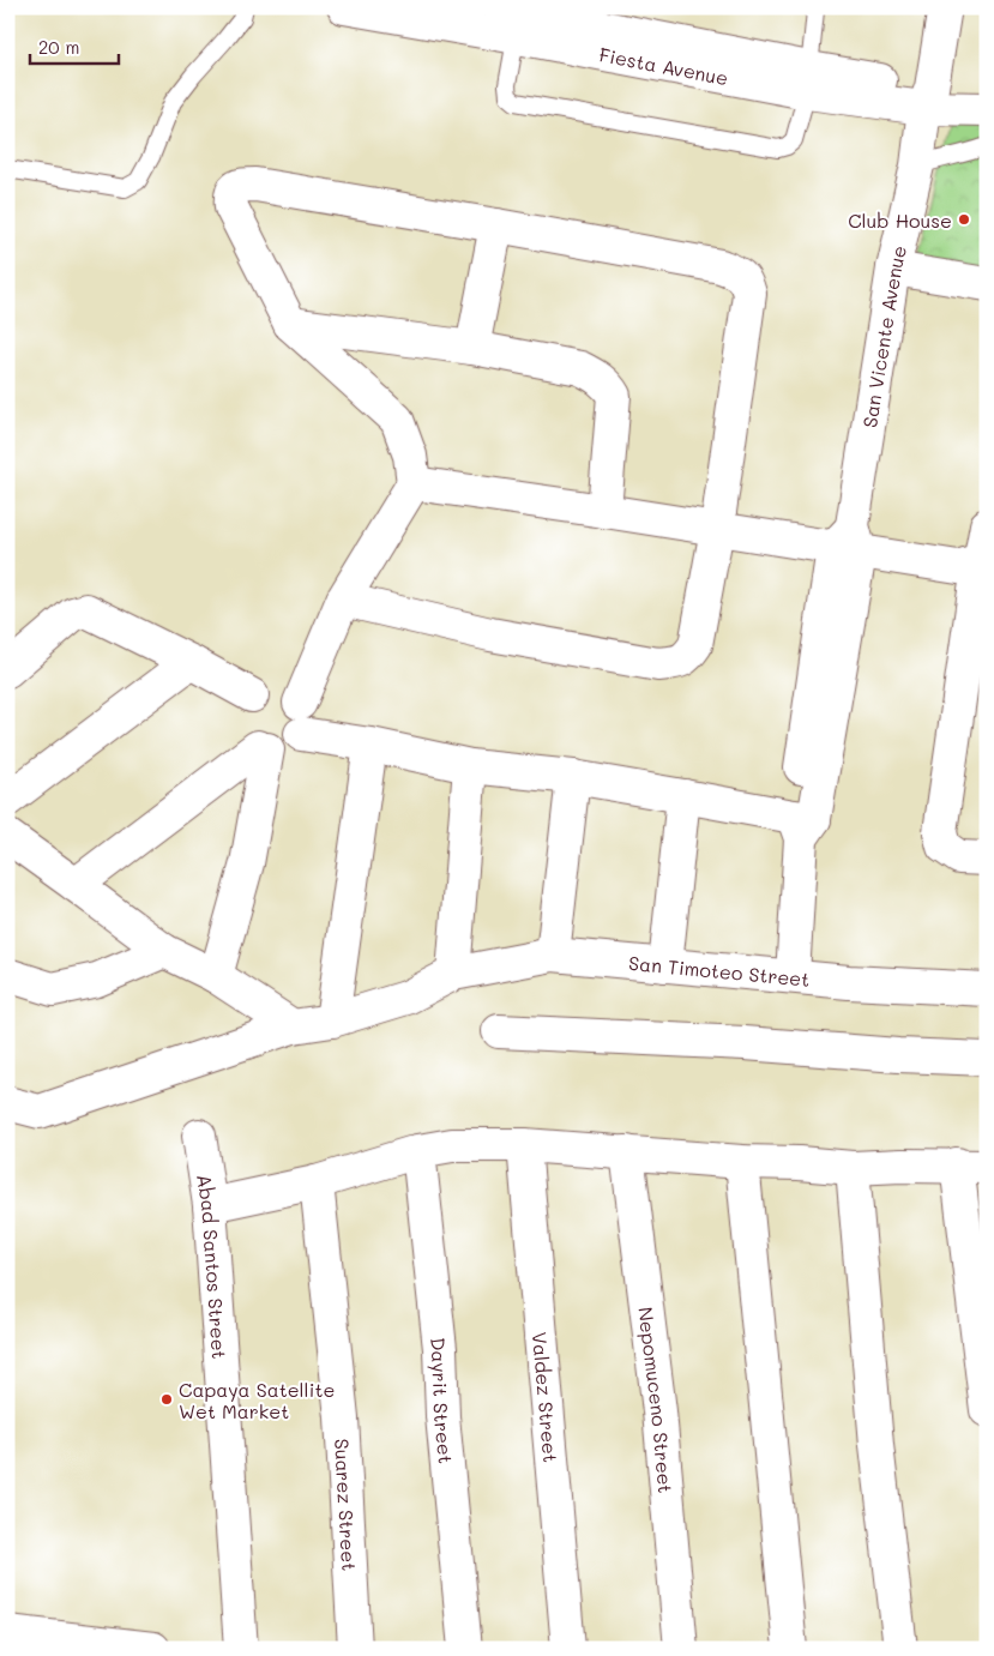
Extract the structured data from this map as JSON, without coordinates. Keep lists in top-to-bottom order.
{
  "streets": {
    "street": [
      "Fiesta Avenue",
      "San Vicente Avenue",
      "San Timoteo Street",
      "Abad Santos Street",
      "Valdez Street",
      "Dayrit Street",
      "Nepomuceno Street",
      "Suarez Street"
    ]
  },
  "crossings": [
    ["Fiesta Avenue", "San Vicente Avenue"],
    ["San Vicente Avenue", "San Timoteo Street"]
  ],
  "places": ["Club House", "Capaya Satellite Wet Market"],
  "scale_bar": "20 m"
}
